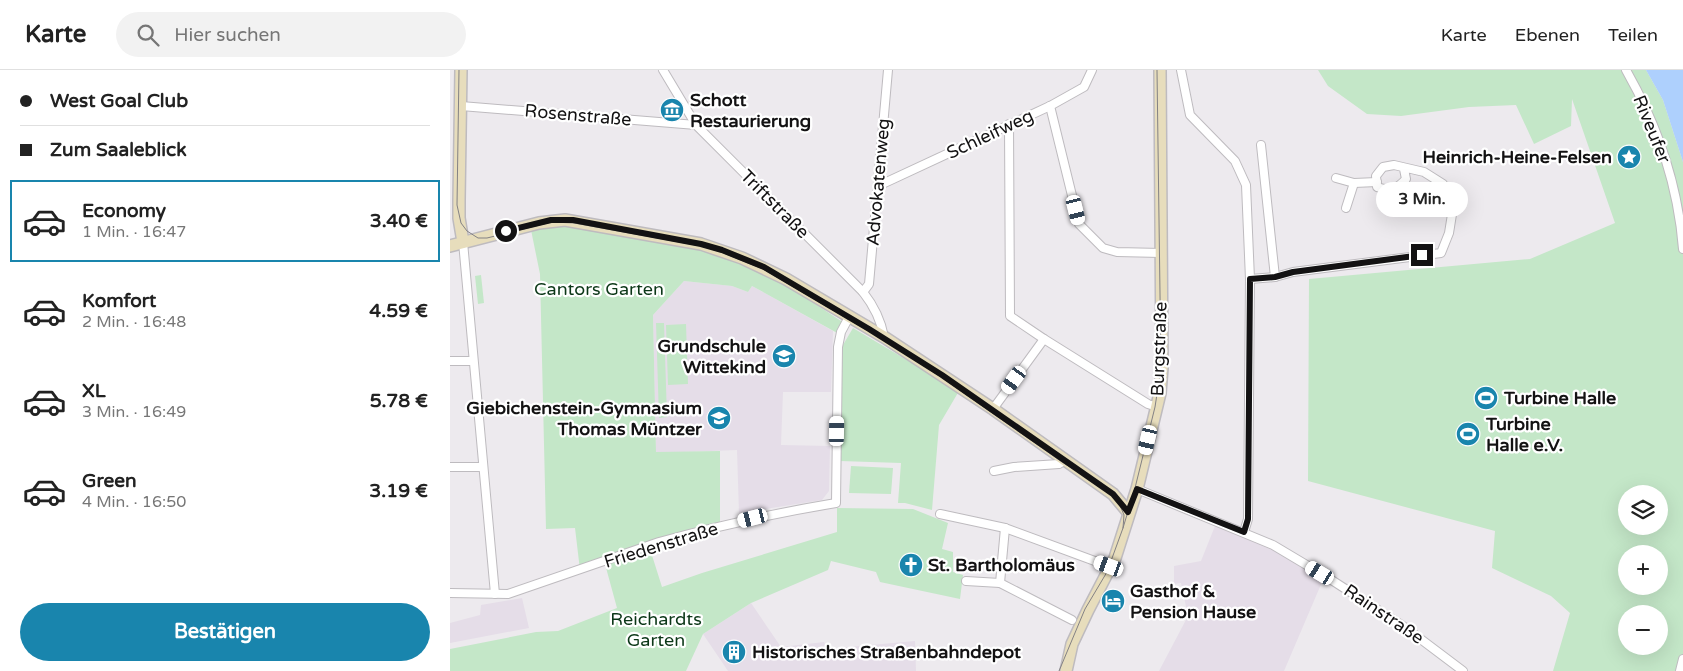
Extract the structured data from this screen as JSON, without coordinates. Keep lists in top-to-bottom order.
{
  "streets": {
    "main road": ["Burgstraße"],
    "street": [
      "Rosenstraße",
      "Riveufer",
      "Schleifweg",
      "Advokatenweg",
      "Triftstraße",
      "Friedenstraße",
      "Rainstraße"
    ]
  },
  "crossings": [
    ["Rosenstraße", "Triftstraße"],
    ["Schleifweg", "Advokatenweg"],
    ["Advokatenweg", "Triftstraße"],
    ["Burgstraße", "Rainstraße"]
  ],
  "parks": ["Cantors Garten", "Reichardts Garten"],
  "places": {
    "museum": ["Schott Restaurierung"],
    "place": ["Heinrich-Heine-Felsen"],
    "school or university": ["Grundschule Wittekind", "Giebichenstein-Gymnasium Thomas Müntzer"],
    "sports": ["Turbine Halle", "Turbine Halle e.V."],
    "church": ["St. Bartholomäus"],
    "hotel": ["Gasthof & Pension Hause"],
    "building": ["Historisches Straßenbahndepot"]
  },
  "page": {
    "header": "Karte",
    "search": "Hier suchen",
    "nav": ["Karte", "Ebenen", "Teilen"],
    "banner": ["West Goal Club", "Zum Saaleblick"],
    "list": [
      {
        "name": "Economy",
        "note": "1 Min. · 16:47",
        "value": "3.40 €"
      },
      {
        "name": "Komfort",
        "note": "2 Min. · 16:48",
        "value": "4.59 €"
      },
      {
        "name": "XL",
        "note": "3 Min. · 16:49",
        "value": "5.78 €"
      },
      {
        "name": "Green",
        "note": "4 Min. · 16:50",
        "value": "3.19 €"
      }
    ],
    "bubble": "3 Min.",
    "map_buttons": ["+", "−"],
    "buttons": "Bestätigen"
  }
}
